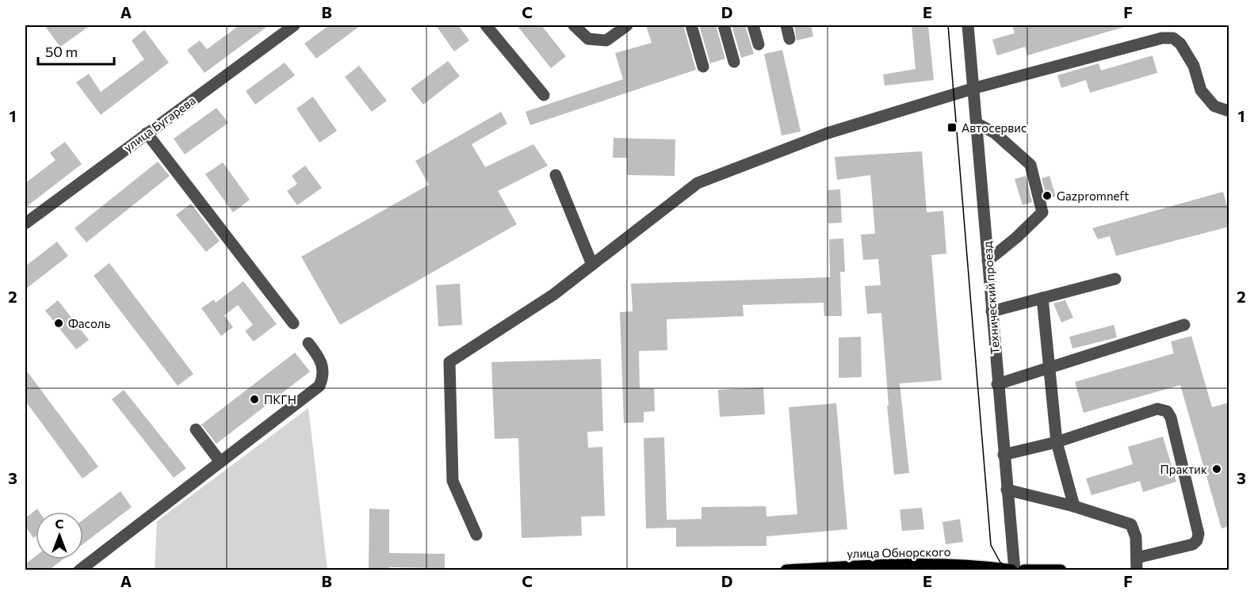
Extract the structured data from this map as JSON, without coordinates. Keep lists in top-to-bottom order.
{
  "streets": {
    "main road": ["улица Обнорского"],
    "street": ["улица Бугарева", "Технический проезд"]
  },
  "crossings": [
    ["Технический проезд", "улица Обнорского"]
  ],
  "places": {
    "transit": ["Автосервис"],
    "other": [
      "Gazpromneft",
      "Фасоль",
      "ПКГН",
      "Практик"
    ]
  },
  "scale_bar": "50 m",
  "north": "top",
  "grid": {
    "columns": [
      "A",
      "B",
      "C",
      "D",
      "E",
      "F"
    ],
    "rows": ["1", "2", "3"]
  }
}
